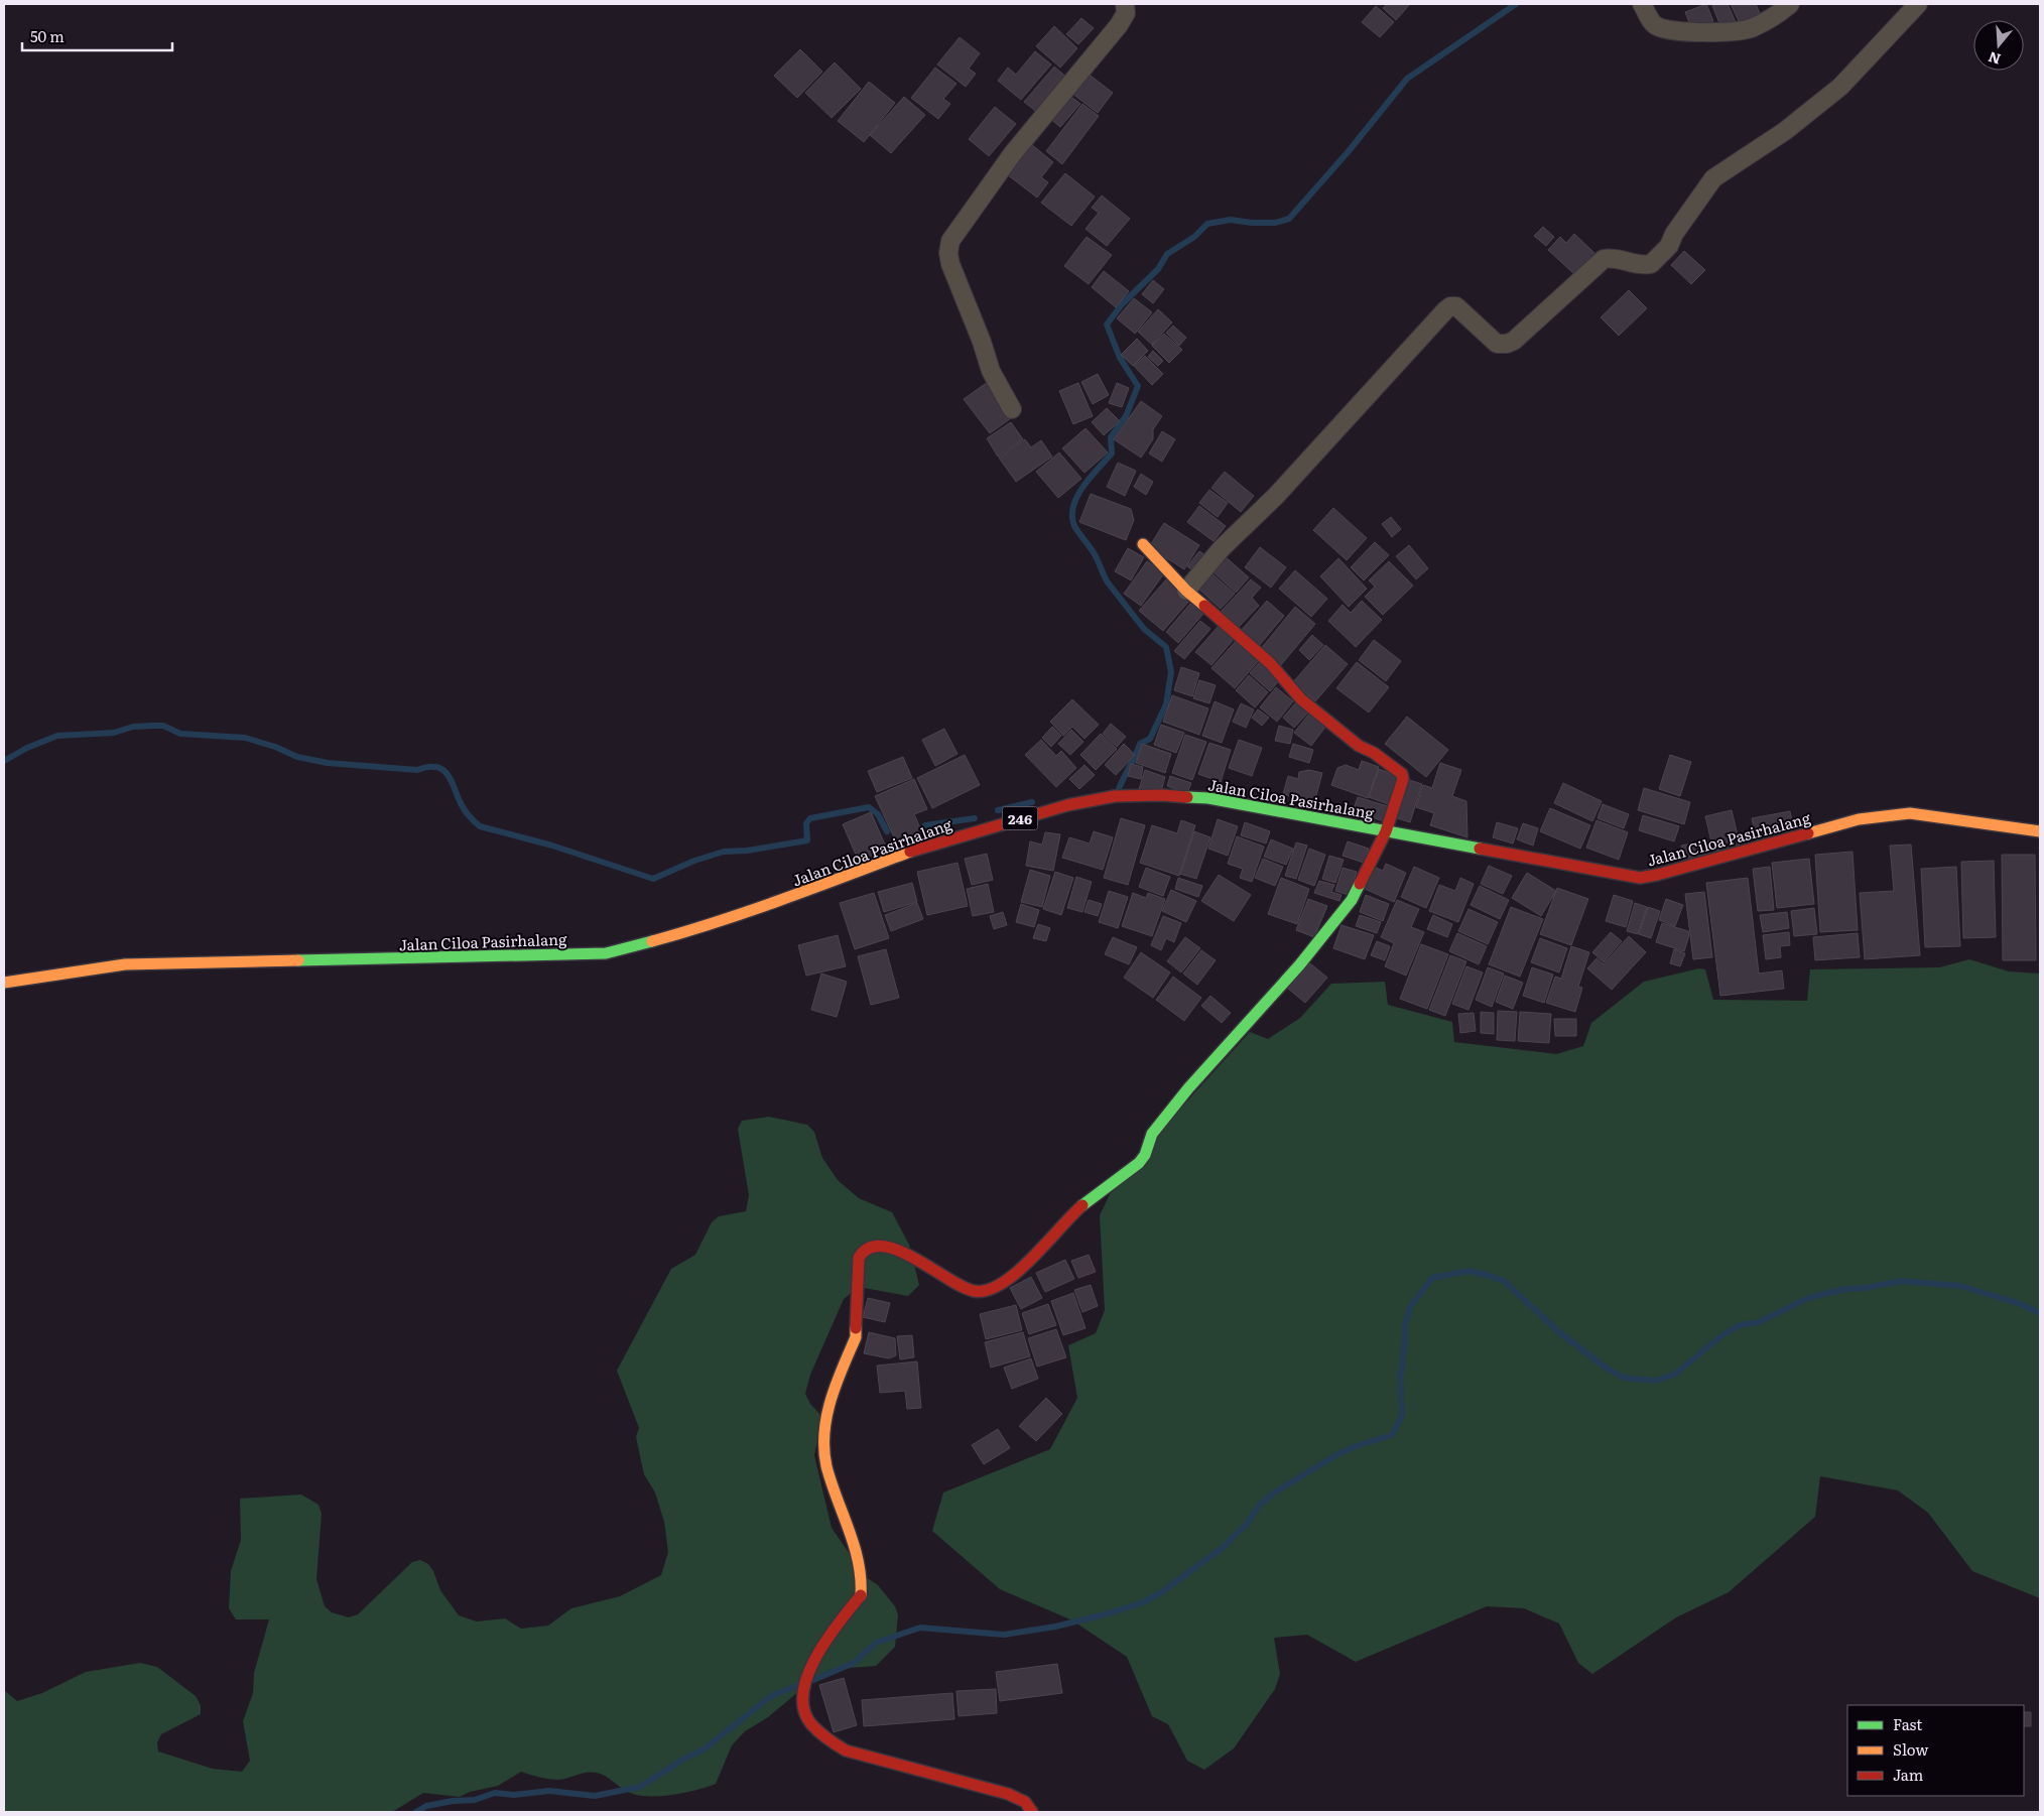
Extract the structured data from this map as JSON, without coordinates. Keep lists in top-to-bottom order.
{
  "streets": {
    "main road": ["Jalan Ciloa Pasirhalang", "246"]
  },
  "legend": ["Fast", "Slow", "Jam"],
  "scale_bar": "50 m",
  "north": "bottom"
}
